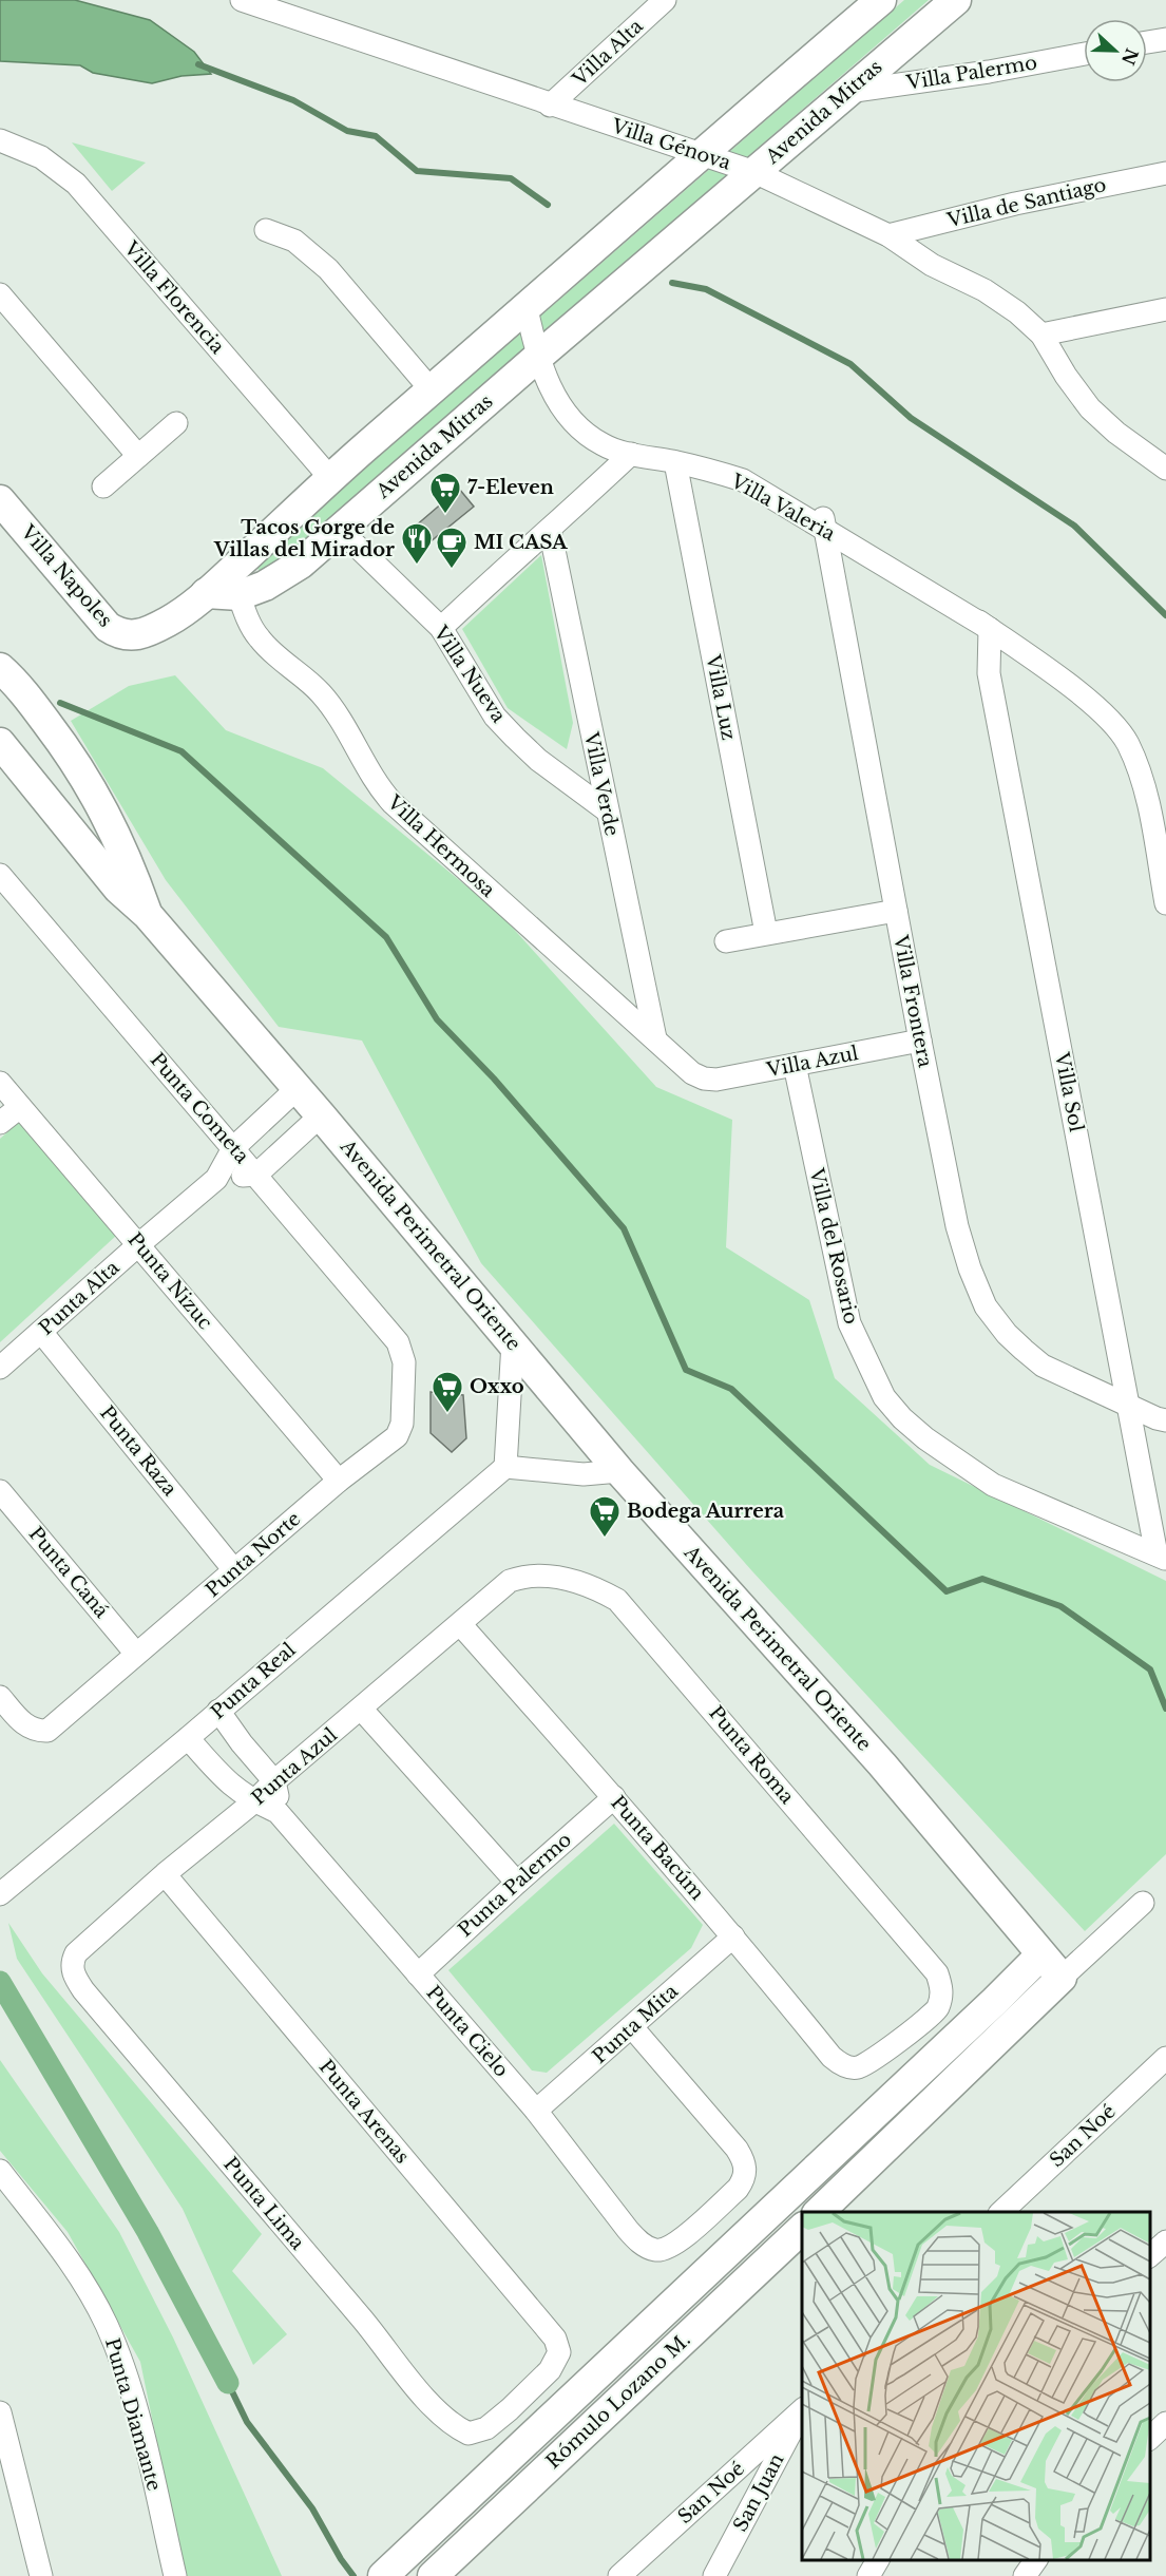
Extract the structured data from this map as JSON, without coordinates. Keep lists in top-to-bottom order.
{
  "streets": {
    "street": [
      "Villa Alta",
      "Villa Palermo",
      "Avenida Mitras",
      "Villa Génova",
      "Villa de Santiago",
      "Villa Florencia",
      "Villa Valeria",
      "Villa Napoles",
      "Villa Nueva",
      "Villa Luz",
      "Villa Verde",
      "Villa Hermosa",
      "Villa Frontera",
      "Villa Azul",
      "Villa Sol",
      "Punta Cometa",
      "Avenida Perimetral Oriente",
      "Villa del Rosario",
      "Punta Nizuc",
      "Punta Alta",
      "Punta Raza",
      "Punta Norte",
      "Punta Caná",
      "Punta Real",
      "Punta Roma",
      "Punta Azul",
      "Punta Bacúm",
      "Punta Palermo",
      "Punta Mita",
      "Punta Cielo",
      "Punta Arenas",
      "San Noé",
      "Punta Lima",
      "Rómulo Lozano M.",
      "Punta Diamante",
      "San Juan"
    ]
  },
  "crossings": [
    ["Villa Alta", "Villa Génova"],
    ["Villa Palermo", "Avenida Mitras"],
    ["Avenida Mitras", "Villa Génova"],
    ["Avenida Mitras", "Villa Florencia"],
    ["Avenida Mitras", "Villa Valeria"],
    ["Avenida Mitras", "Villa Napoles"],
    ["Avenida Mitras", "Villa Nueva"],
    ["Avenida Mitras", "Villa Hermosa"],
    ["Villa Génova", "Villa de Santiago"],
    ["Villa Valeria", "Villa Luz"],
    ["Villa Valeria", "Villa Frontera"],
    ["Villa Valeria", "Villa Sol"],
    ["Villa Nueva", "Villa Verde"],
    ["Villa Verde", "Villa Hermosa"],
    ["Villa Hermosa", "Villa Azul"],
    ["Villa Frontera", "Villa Azul"],
    ["Villa Frontera", "Villa Sol"],
    ["Villa Azul", "Villa del Rosario"],
    ["Villa Sol", "Villa del Rosario"],
    ["Punta Cometa", "Punta Alta"],
    ["Punta Cometa", "Punta Norte"],
    ["Avenida Perimetral Oriente", "Punta Alta"],
    ["Avenida Perimetral Oriente", "Rómulo Lozano M."],
    ["Punta Nizuc", "Punta Alta"],
    ["Punta Nizuc", "Punta Norte"],
    ["Punta Alta", "Punta Raza"],
    ["Punta Raza", "Punta Norte"],
    ["Punta Norte", "Punta Caná"],
    ["Punta Real", "Punta Cielo"],
    ["Punta Roma", "Punta Azul"],
    ["Punta Roma", "Punta Bacúm"],
    ["Punta Azul", "Punta Bacúm"],
    ["Punta Azul", "Punta Cielo"],
    ["Punta Azul", "Punta Arenas"],
    ["Punta Azul", "Punta Lima"],
    ["Punta Bacúm", "Punta Palermo"],
    ["Punta Bacúm", "Punta Mita"],
    ["Punta Palermo", "Punta Cielo"],
    ["Punta Mita", "Punta Cielo"],
    ["Punta Arenas", "Punta Lima"]
  ],
  "places": {
    "supermarket": ["7-Eleven", "Oxxo", "Bodega Aurrera"],
    "restaurant": ["Tacos Gorge de Villas del Mirador"],
    "cafe": ["MI CASA"]
  },
  "north": "right"
}
